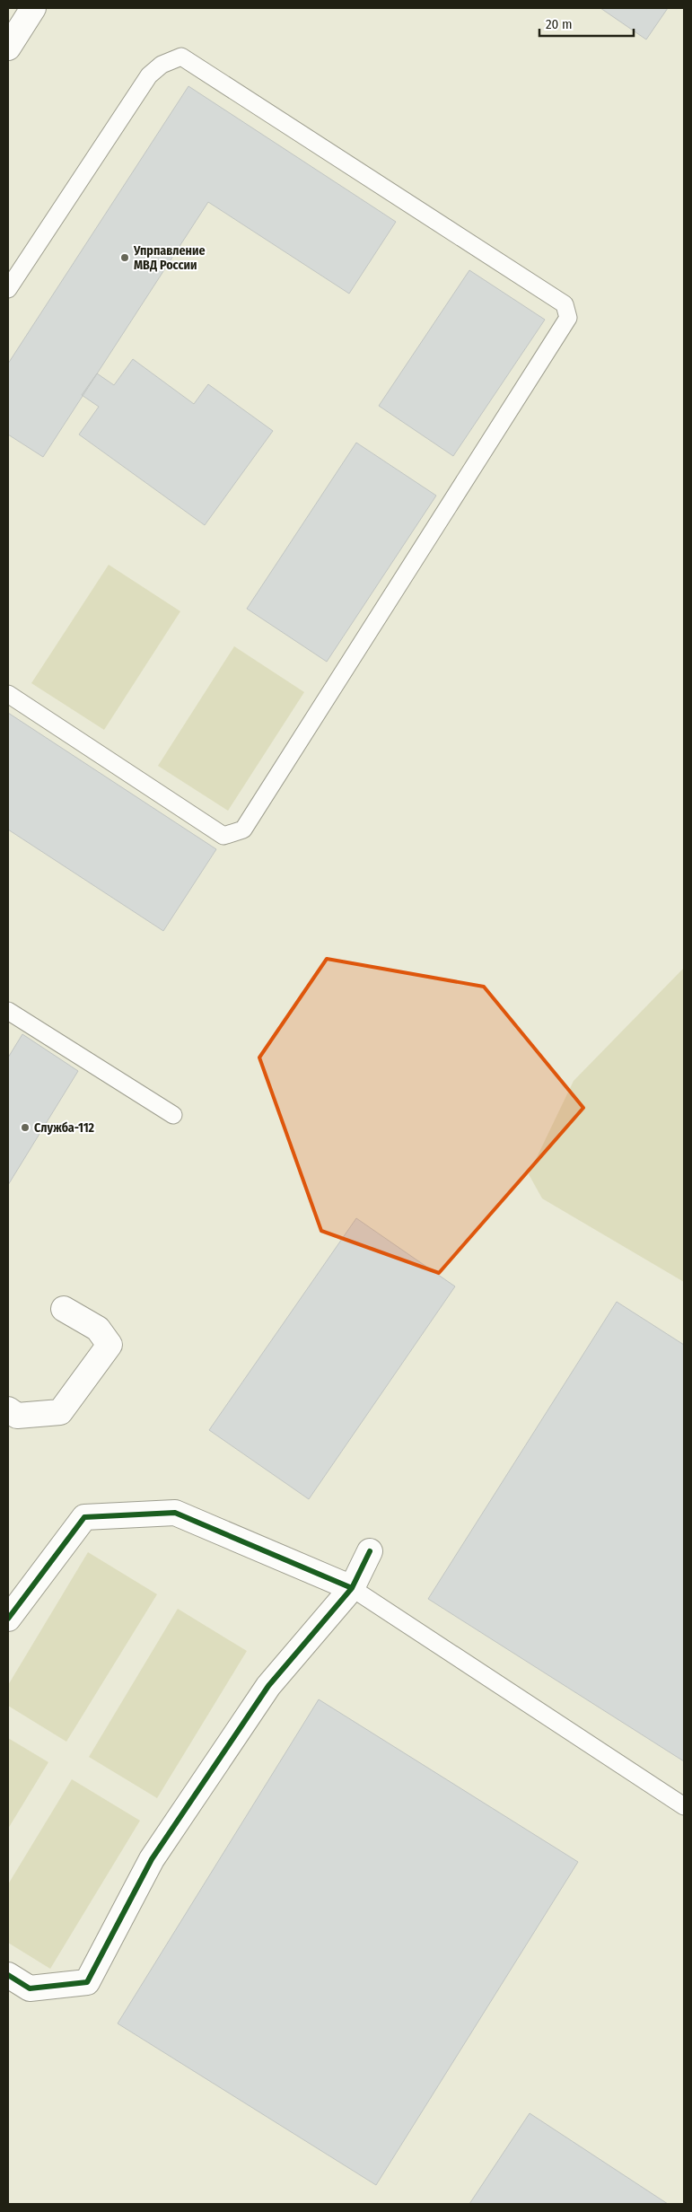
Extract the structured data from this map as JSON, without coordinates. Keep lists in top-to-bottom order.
{
  "places": ["Упрпавление МВД России", "Служба-112"],
  "scale_bar": "20 m"
}
